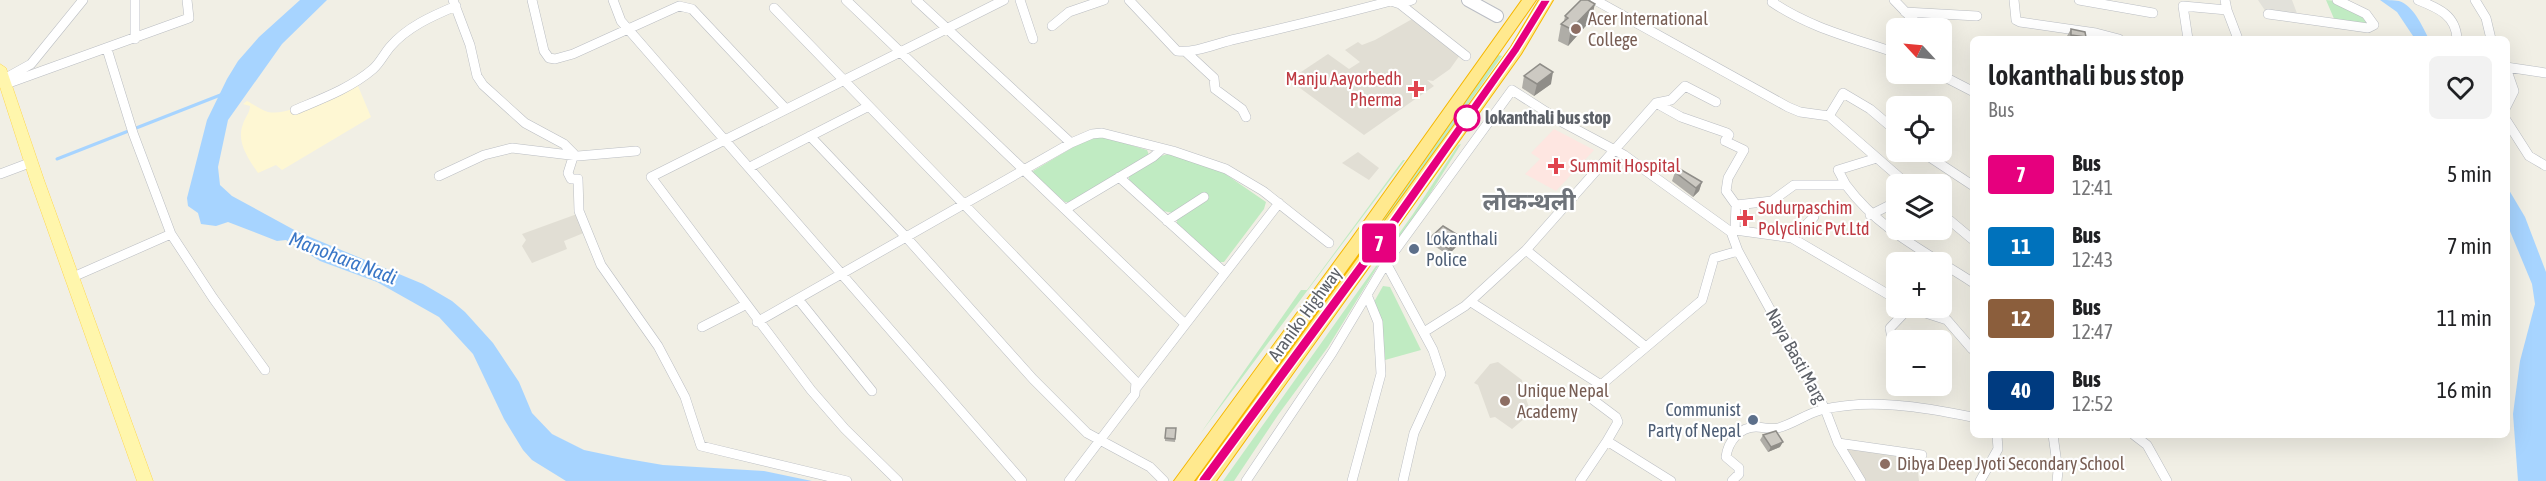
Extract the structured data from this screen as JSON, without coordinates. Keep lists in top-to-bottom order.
{
  "streets": {
    "highway": ["Araniko Highway"],
    "street": ["Naya Basti Marg"]
  },
  "districts": ["लोकन्थली"],
  "water": ["Manohara Nadi"],
  "places": {
    "other": [
      "Acer International College",
      "lokanthali bus stop",
      "Lokanthali Police",
      "Unique Nepal Academy",
      "Communist Party of Nepal",
      "Dibya Deep Jyoti Secondary School"
    ],
    "health": ["Manju Aayorbedh Pherma", "Summit Hospital", "Sudurpaschim Polyclinic Pvt.Ltd"]
  },
  "lines": ["bus line 7"],
  "north": "top left",
  "page": {
    "on_map": "7",
    "map_buttons": ["+", "−"],
    "heading": ["lokanthali bus stop", "Bus"],
    "list": [
      {
        "mark": "7",
        "name": "Bus",
        "note": "12:41",
        "value": "5 min"
      },
      {
        "mark": "11",
        "name": "Bus",
        "note": "12:43",
        "value": "7 min"
      },
      {
        "mark": "12",
        "name": "Bus",
        "note": "12:47",
        "value": "11 min"
      },
      {
        "mark": "40",
        "name": "Bus",
        "note": "12:52",
        "value": "16 min"
      }
    ]
  }
}
